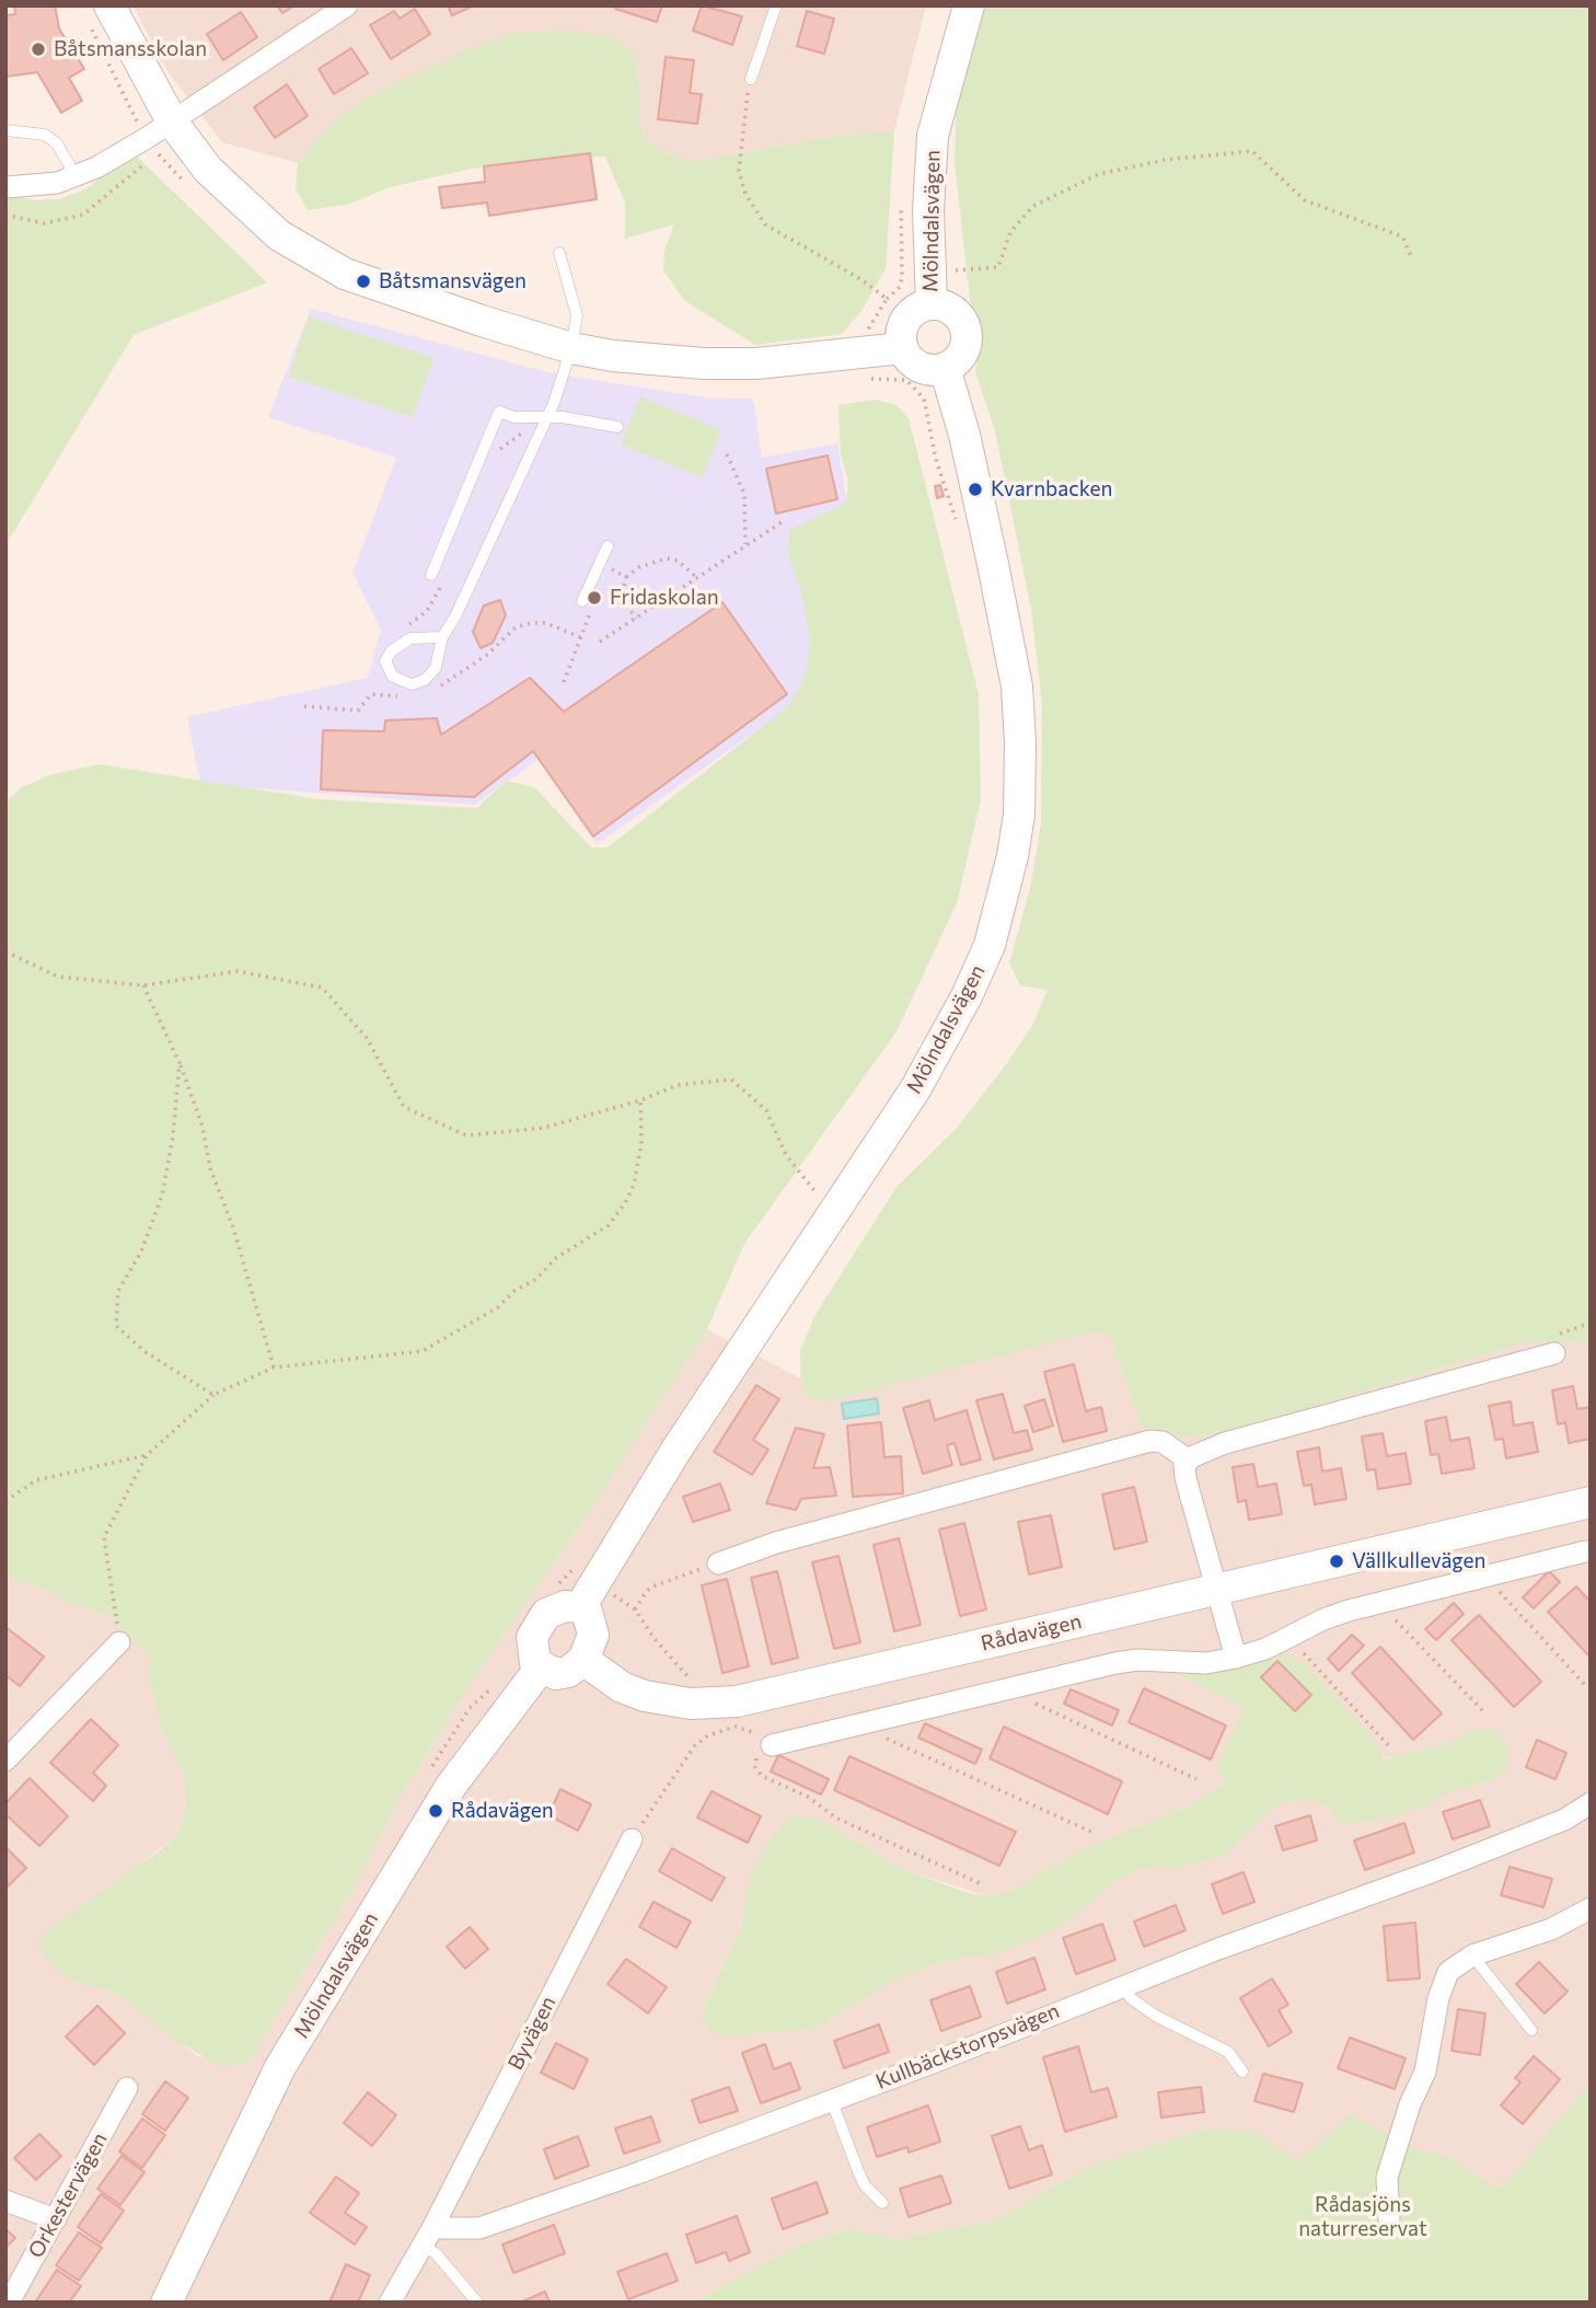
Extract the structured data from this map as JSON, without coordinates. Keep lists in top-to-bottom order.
{
  "streets": {
    "street": [
      "Mölndalsvägen",
      "Rådavägen",
      "Byvägen",
      "Kullbäckstorpsvägen",
      "Orkestervägen"
    ]
  },
  "crossings": [
    ["Mölndalsvägen", "Rådavägen"],
    ["Byvägen", "Kullbäckstorpsvägen"]
  ],
  "parks": ["Rådasjöns naturreservat"],
  "places": [
    "Båtsmansskolan",
    "Båtsmansvägen",
    "Kvarnbacken",
    "Fridaskolan",
    "Vällkullevägen",
    "Rådavägen"
  ]
}
